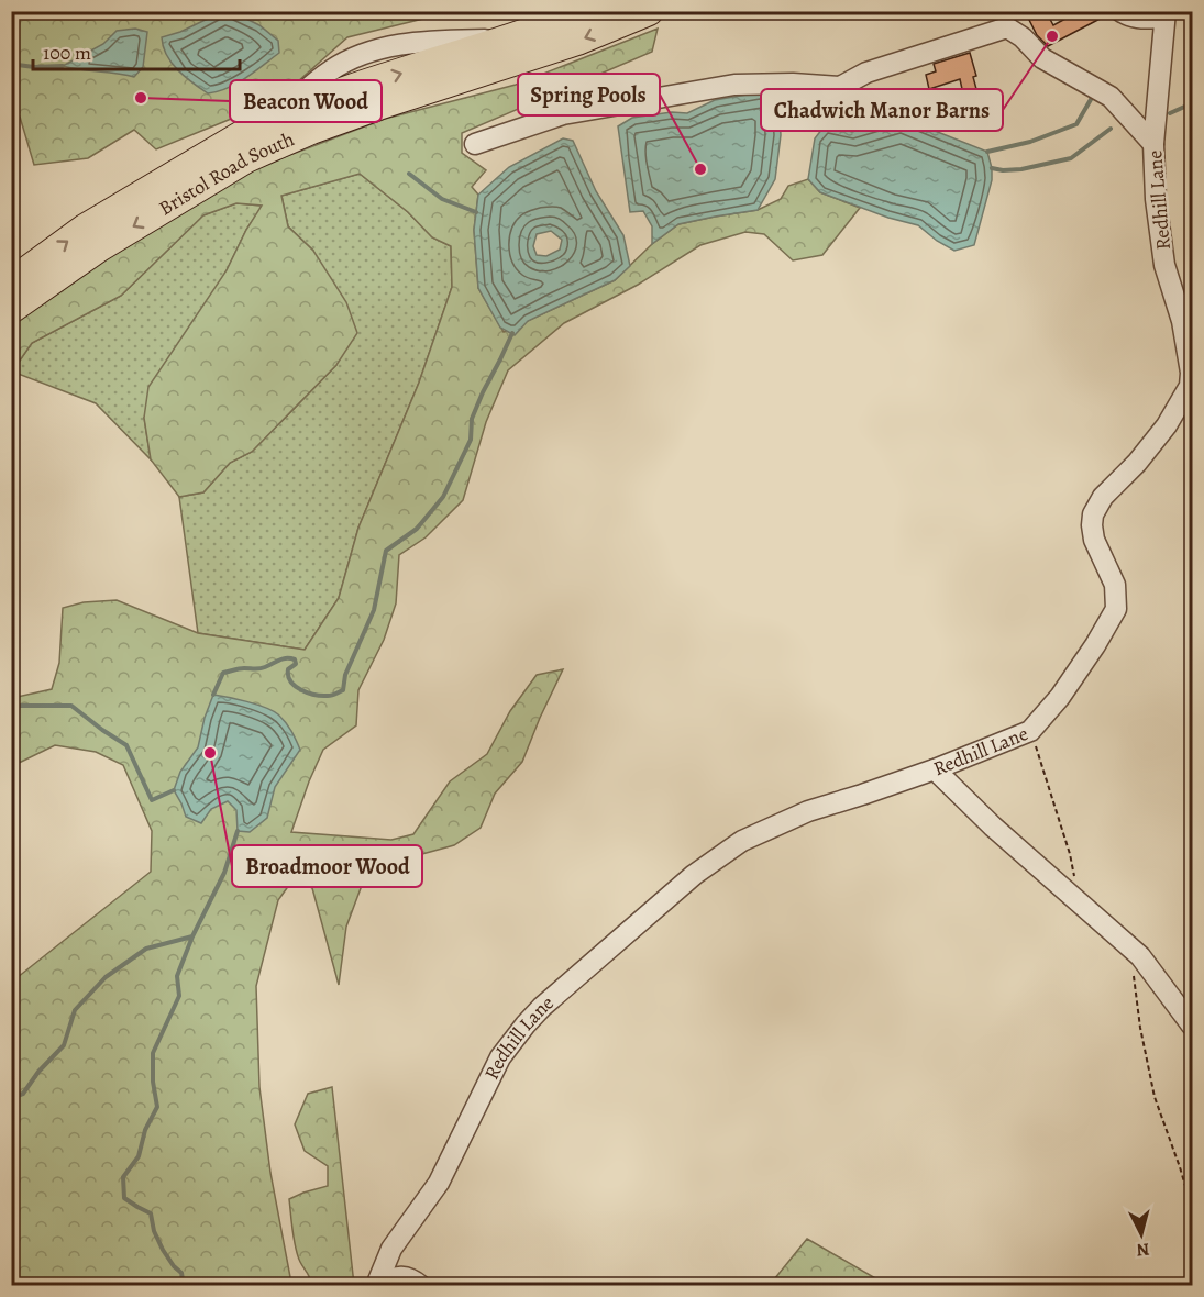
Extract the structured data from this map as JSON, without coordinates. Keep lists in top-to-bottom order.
{
  "streets": {
    "highway": ["Bristol Road South"],
    "street": ["Redhill Lane"]
  },
  "places": [
    "Chadwich Manor Barns",
    "Beacon Wood",
    "Spring Pools",
    "Broadmoor Wood"
  ],
  "scale_bar": "100 m",
  "north": "bottom"
}
